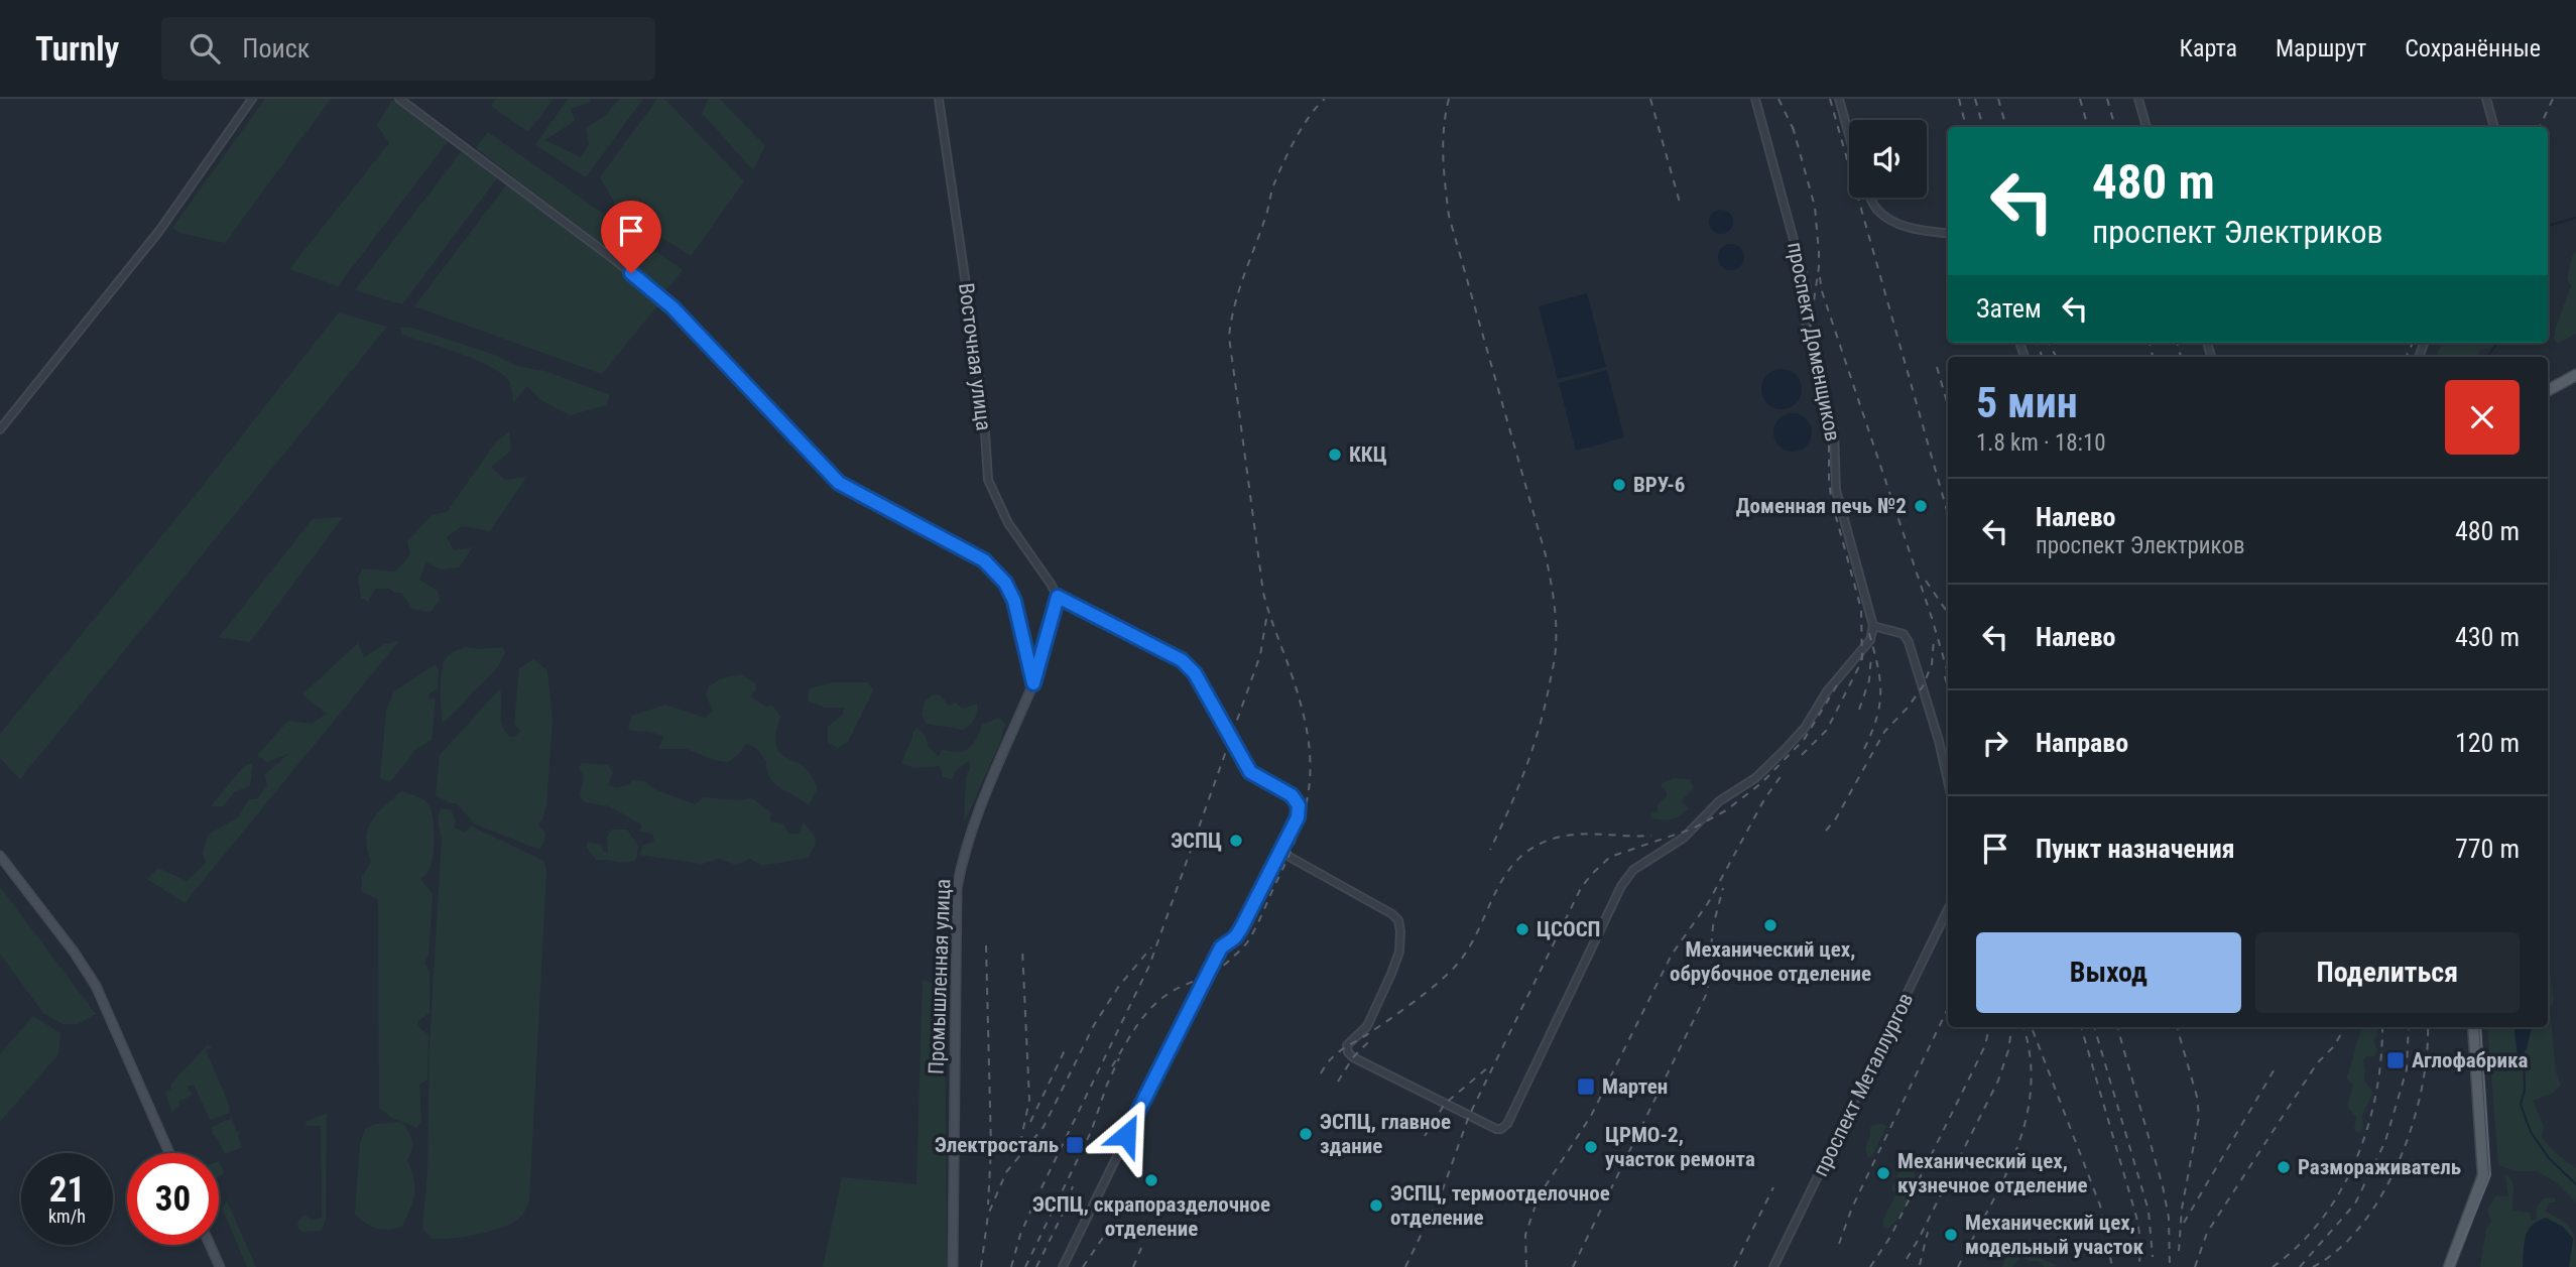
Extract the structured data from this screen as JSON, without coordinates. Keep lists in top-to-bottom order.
{
  "streets": {
    "street": [
      "проспект Доменщиков",
      "Восточная улица",
      "Промышленная улица",
      "проспект Металлургов"
    ]
  },
  "crossings": [
    ["Восточная улица", "Промышленная улица"]
  ],
  "places": {
    "other": [
      "ККЦ",
      "ВРУ-6",
      "Доменная печь №2",
      "ЭСПЦ",
      "Механический цех, обрубочное отделение",
      "ЦСОСП",
      "ЭСПЦ, главное здание",
      "ЦРМО-2, участок ремонта",
      "Размораживатель",
      "Механический цех, кузнечное отделение",
      "ЭСПЦ, скрапоразделочное отделение",
      "ЭСПЦ, термоотделочное отделение",
      "Механический цех, модельный участок"
    ],
    "transit": ["Аглофабрика", "Мартен", "Электросталь"]
  },
  "page": {
    "header": "Turnly",
    "search": "Поиск",
    "nav": ["Карта", "Маршрут", "Сохранённые"],
    "turn": ["480 m", "проспект Электриков"],
    "then": "Затем",
    "heading": ["5 мин", "1.8 km · 18:10"],
    "list": [
      {
        "name": "Налево",
        "note": "проспект Электриков",
        "value": "480 m"
      },
      {
        "name": "Налево",
        "value": "430 m"
      },
      {
        "name": "Направо",
        "value": "120 m"
      },
      {
        "name": "Пункт назначения",
        "value": "770 m"
      }
    ],
    "buttons": ["Выход", "Поделиться"],
    "speed": "21 km/h",
    "limit": "30"
  }
}
